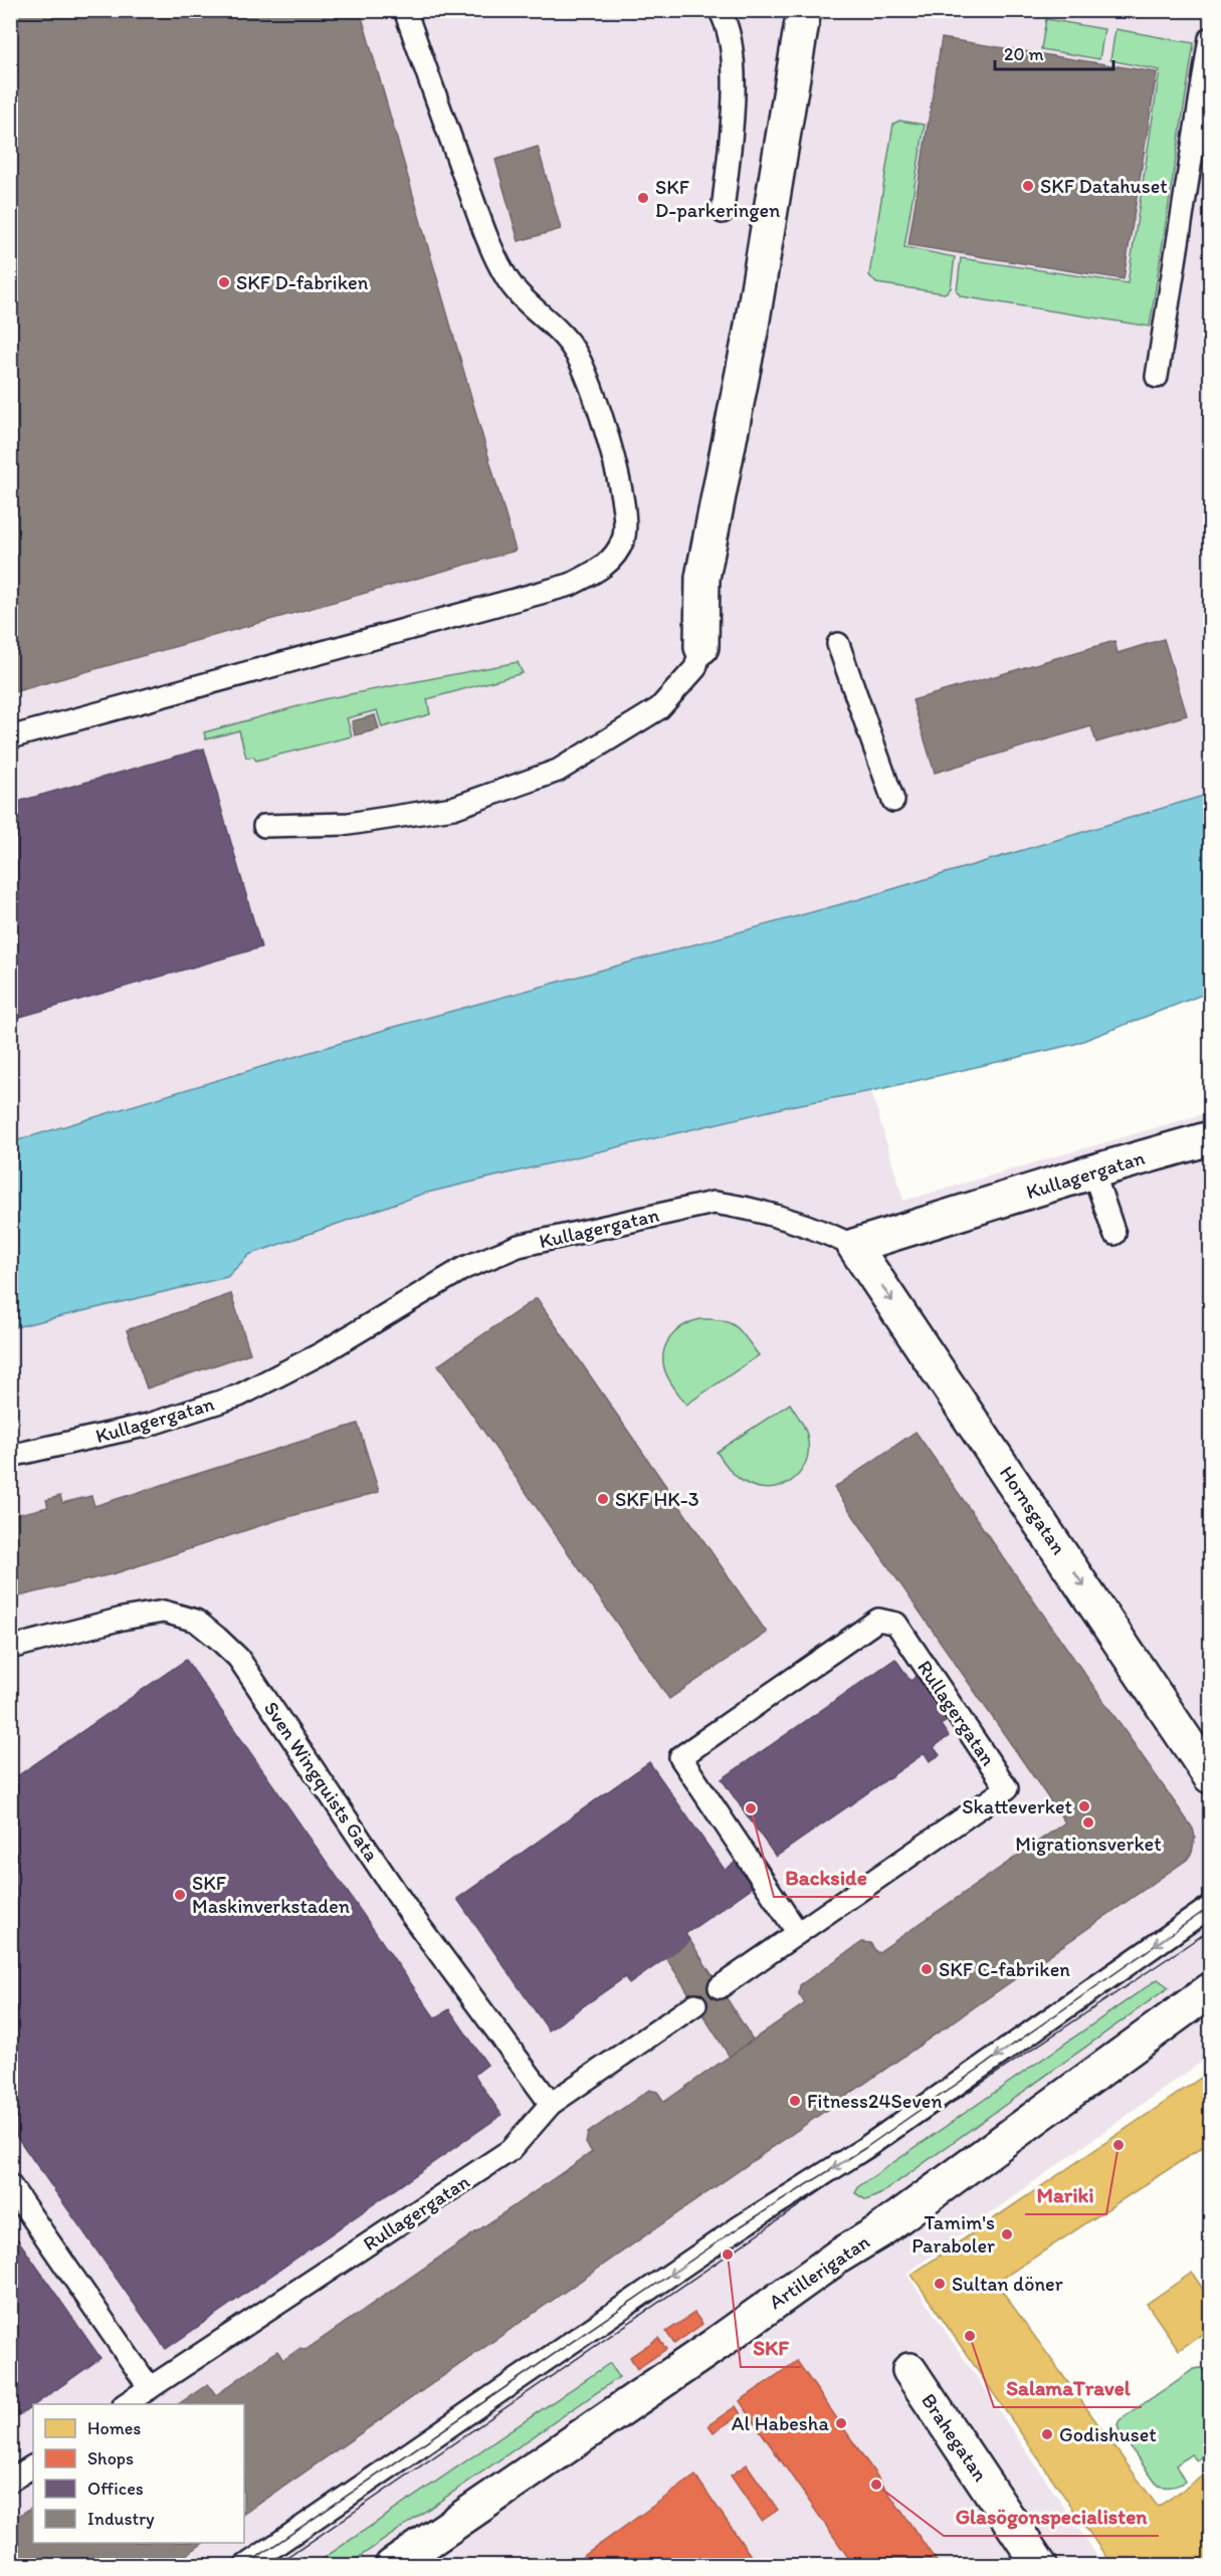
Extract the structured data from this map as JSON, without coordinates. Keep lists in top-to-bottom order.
{
  "streets": {
    "street": [
      "Kullagergatan",
      "Hornsgatan",
      "Artillerigatan",
      "Brahegatan"
    ],
    "lane": ["Rullagergatan", "Sven Wingquists Gata"]
  },
  "crossings": [
    ["Kullagergatan", "Hornsgatan"],
    ["Rullagergatan", "Sven Wingquists Gata"]
  ],
  "one_way": ["Hornsgatan"],
  "places": [
    "SKF Datahuset",
    "SKF D-parkeringen",
    "SKF D-fabriken",
    "SKF HK-3",
    "Skatteverket",
    "Backside",
    "Migrationsverket",
    "SKF Maskinverkstaden",
    "SKF C-fabriken",
    "Fitness24Seven",
    "Mariki",
    "Tamim's Paraboler",
    "SKF",
    "Sultan döner",
    "SalamaTravel",
    "Al Habesha",
    "Godishuset",
    "Glasögonspecialisten"
  ],
  "legend": [
    "Homes",
    "Shops",
    "Offices",
    "Industry"
  ],
  "scale_bar": "20 m"
}
